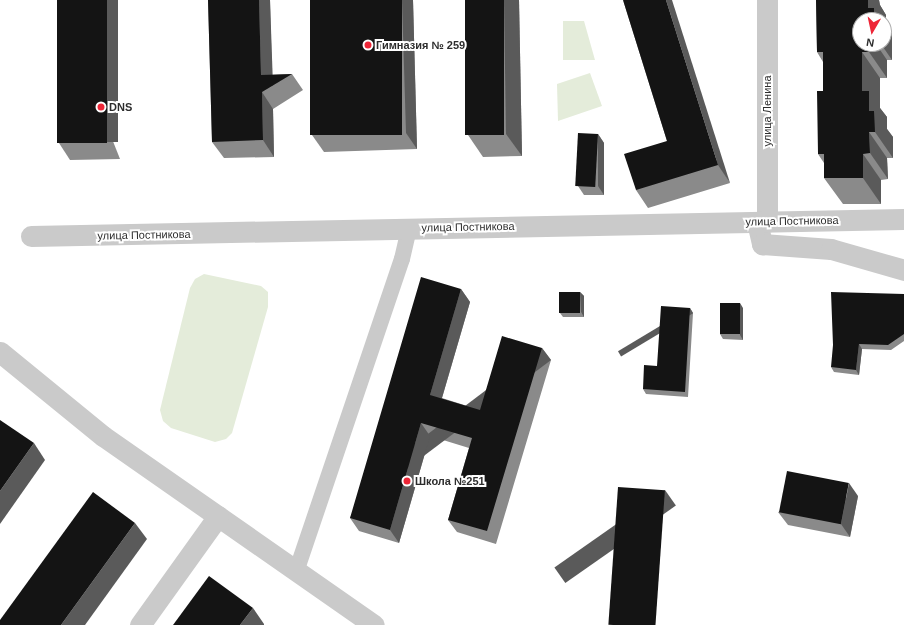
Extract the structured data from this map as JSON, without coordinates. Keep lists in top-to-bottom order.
{
  "streets": {
    "street": ["улица Ленина", "улица Постникова"]
  },
  "crossings": [
    ["улица Ленина", "улица Постникова"]
  ],
  "places": ["Гимназия № 259", "DNS", "Школа №251"],
  "north": "bottom"
}
